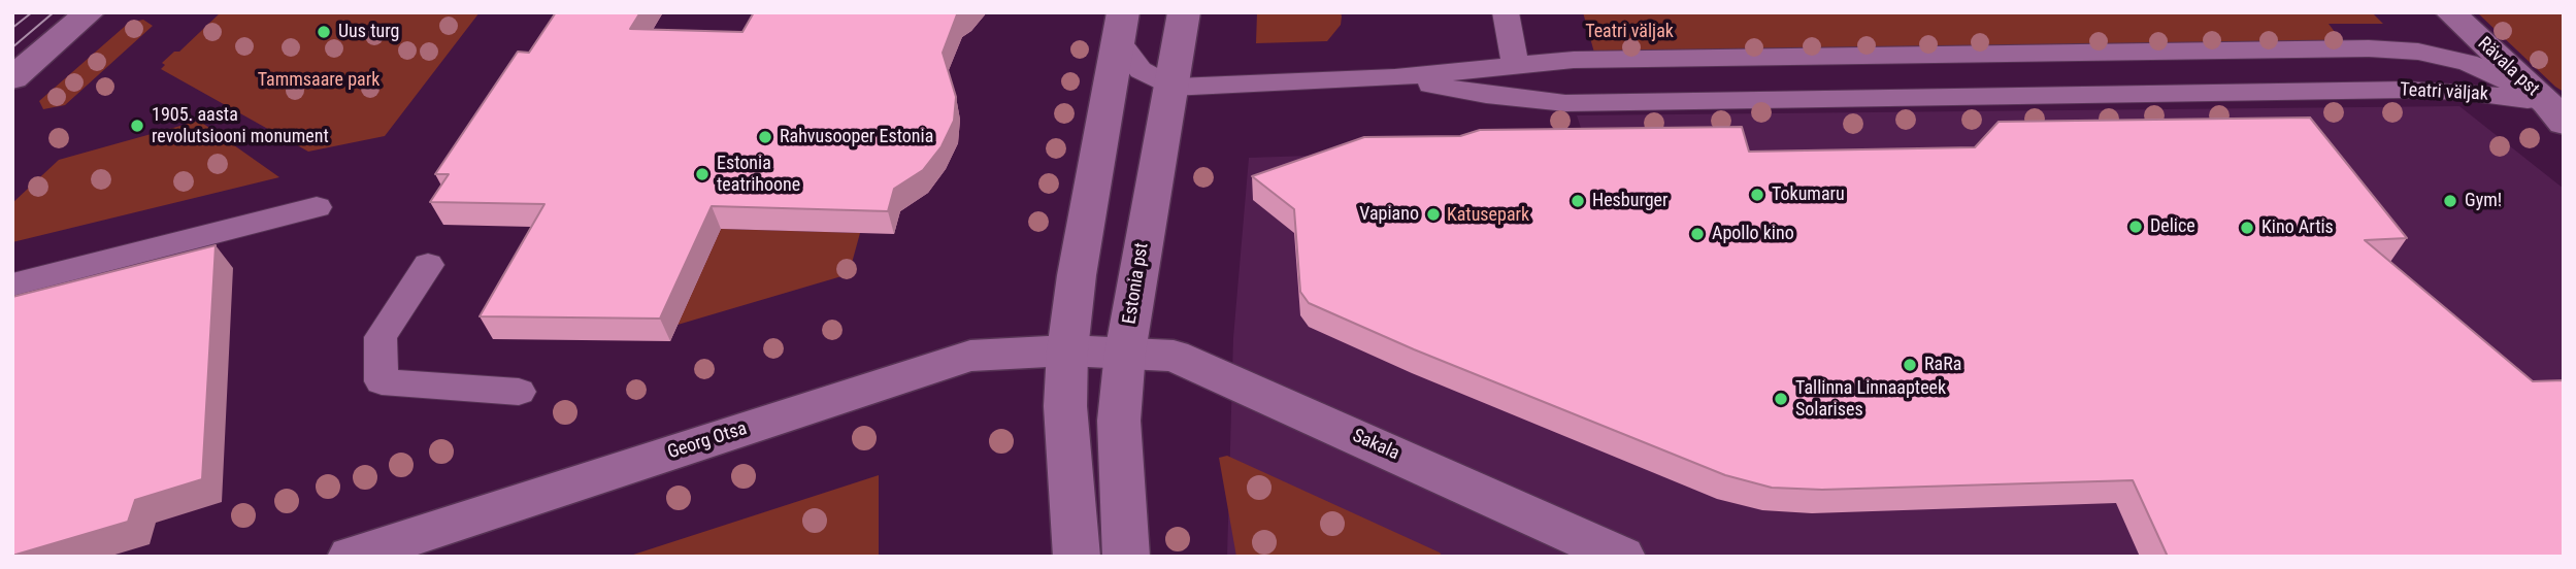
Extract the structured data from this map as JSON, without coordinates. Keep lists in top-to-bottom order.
{
  "streets": {
    "main road": [
      "Rävala pst",
      "Estonia pst",
      "Georg Otsa",
      "Sakala"
    ],
    "lane": ["Teatri väljak"]
  },
  "crossings": [
    ["Rävala pst", "Teatri väljak"],
    ["Teatri väljak", "Estonia pst"],
    ["Estonia pst", "Georg Otsa"],
    ["Estonia pst", "Sakala"],
    ["Georg Otsa", "Sakala"]
  ],
  "parks": ["Teatri väljak", "Tammsaare park", "Katusepark"],
  "places": [
    "Uus turg",
    "1905. aasta revolutsiooni monument",
    "Rahvusooper Estonia",
    "Estonia teatrihoone",
    "Tokumaru",
    "Hesburger",
    "Gym!",
    "Vapiano",
    "Delice",
    "Kino Artis",
    "Apollo kino",
    "RaRa",
    "Tallinna Linnaapteek Solarises"
  ]
}
